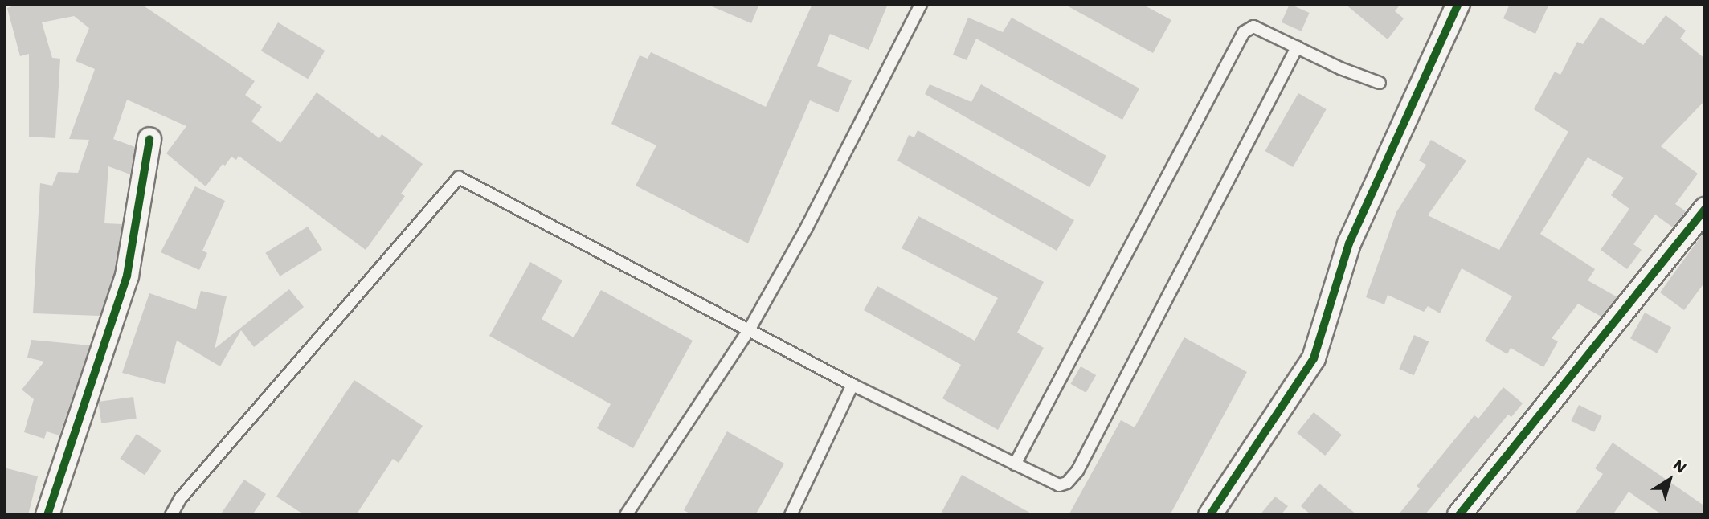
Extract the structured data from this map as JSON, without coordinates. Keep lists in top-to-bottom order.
{
  "north": "top right"
}
